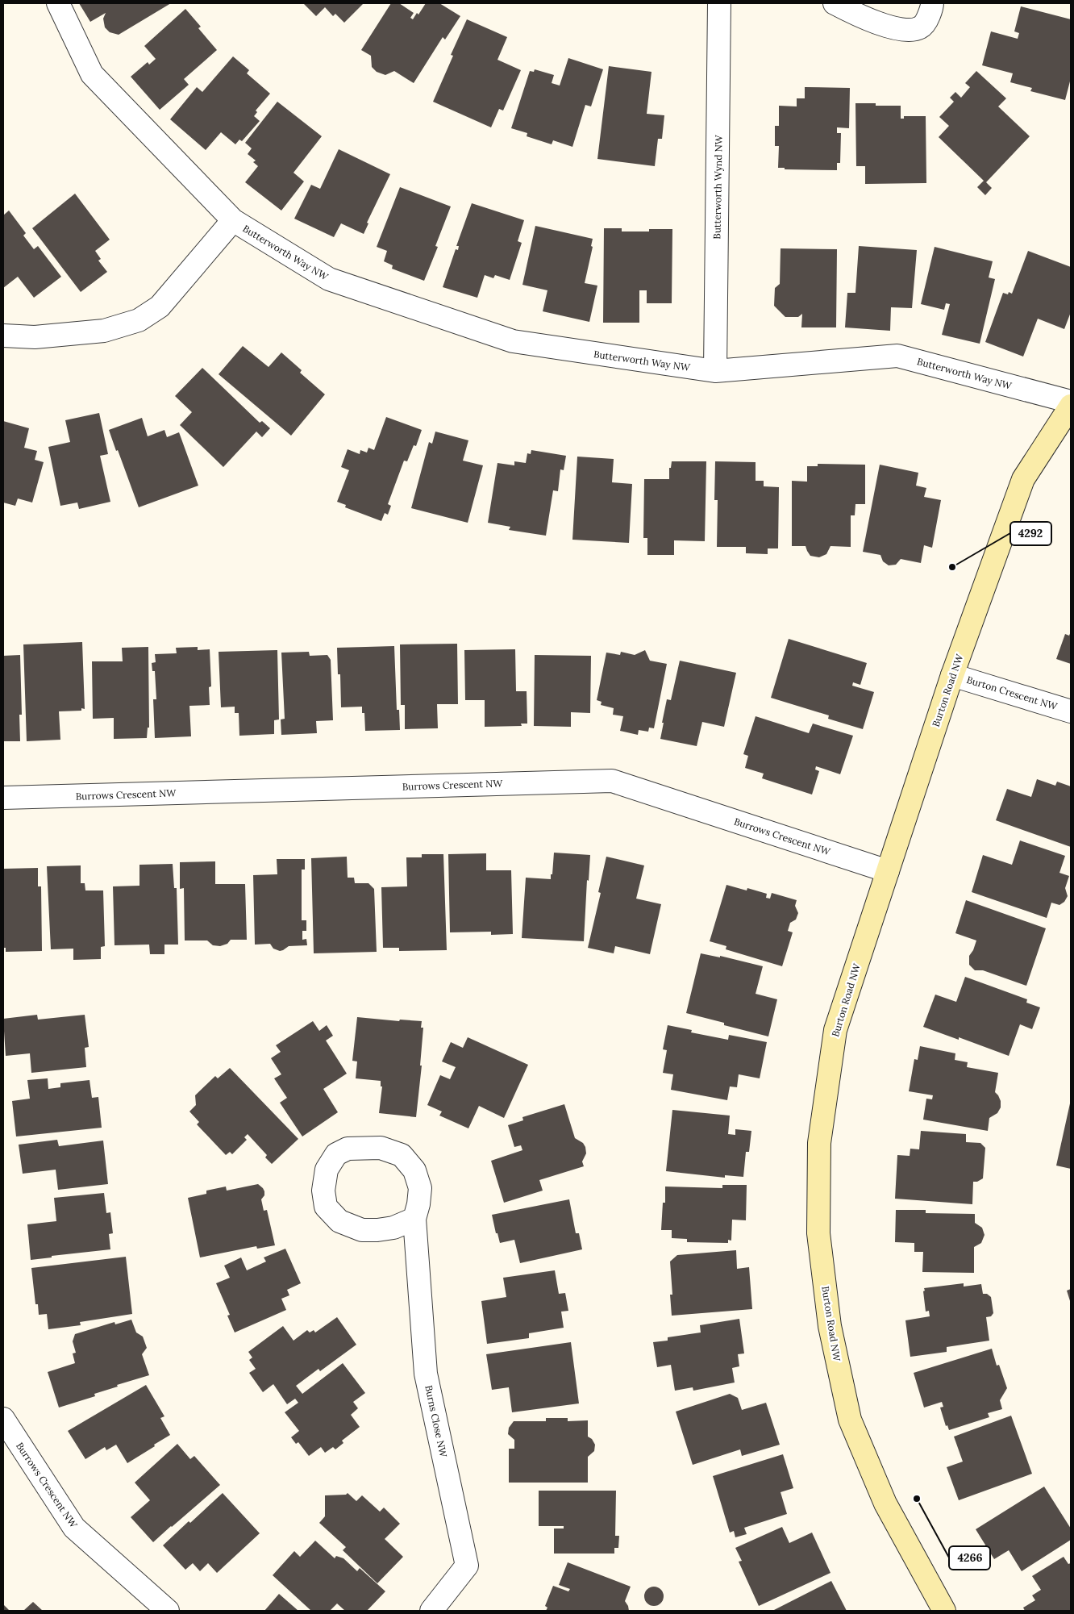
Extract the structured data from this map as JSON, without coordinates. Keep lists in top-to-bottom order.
{
  "streets": {
    "street": [
      "Butterworth Wynd NW",
      "Butterworth Way NW",
      "Burton Road NW",
      "Burton Crescent NW",
      "Burrows Crescent NW",
      "Burns Close NW"
    ]
  },
  "crossings": [
    ["Butterworth Wynd NW", "Butterworth Way NW"],
    ["Burton Road NW", "Burton Crescent NW"],
    ["Burton Road NW", "Burrows Crescent NW"]
  ],
  "places": ["4292", "4266"]
}
